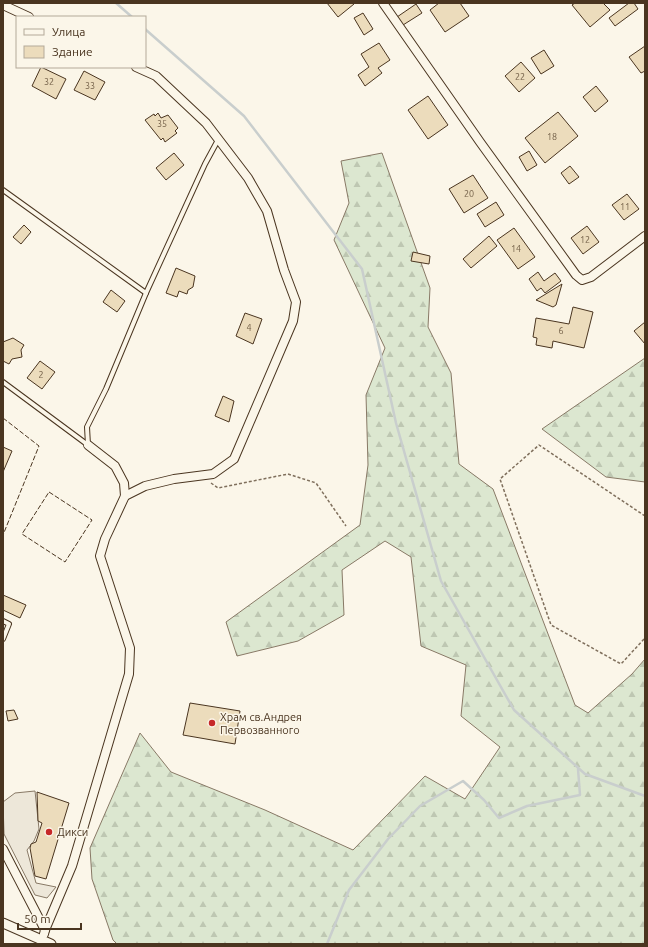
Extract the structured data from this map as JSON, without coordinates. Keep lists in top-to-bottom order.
{
  "places": ["Храм св.Андрея Первозванного", "Дикси"],
  "house_numbers": [
    "22",
    "32",
    "33",
    "35",
    "18",
    "20",
    "11",
    "12",
    "14",
    "4",
    "6",
    "2"
  ],
  "legend": ["Улица", "Здание"],
  "scale_bar": "50 m"
}
